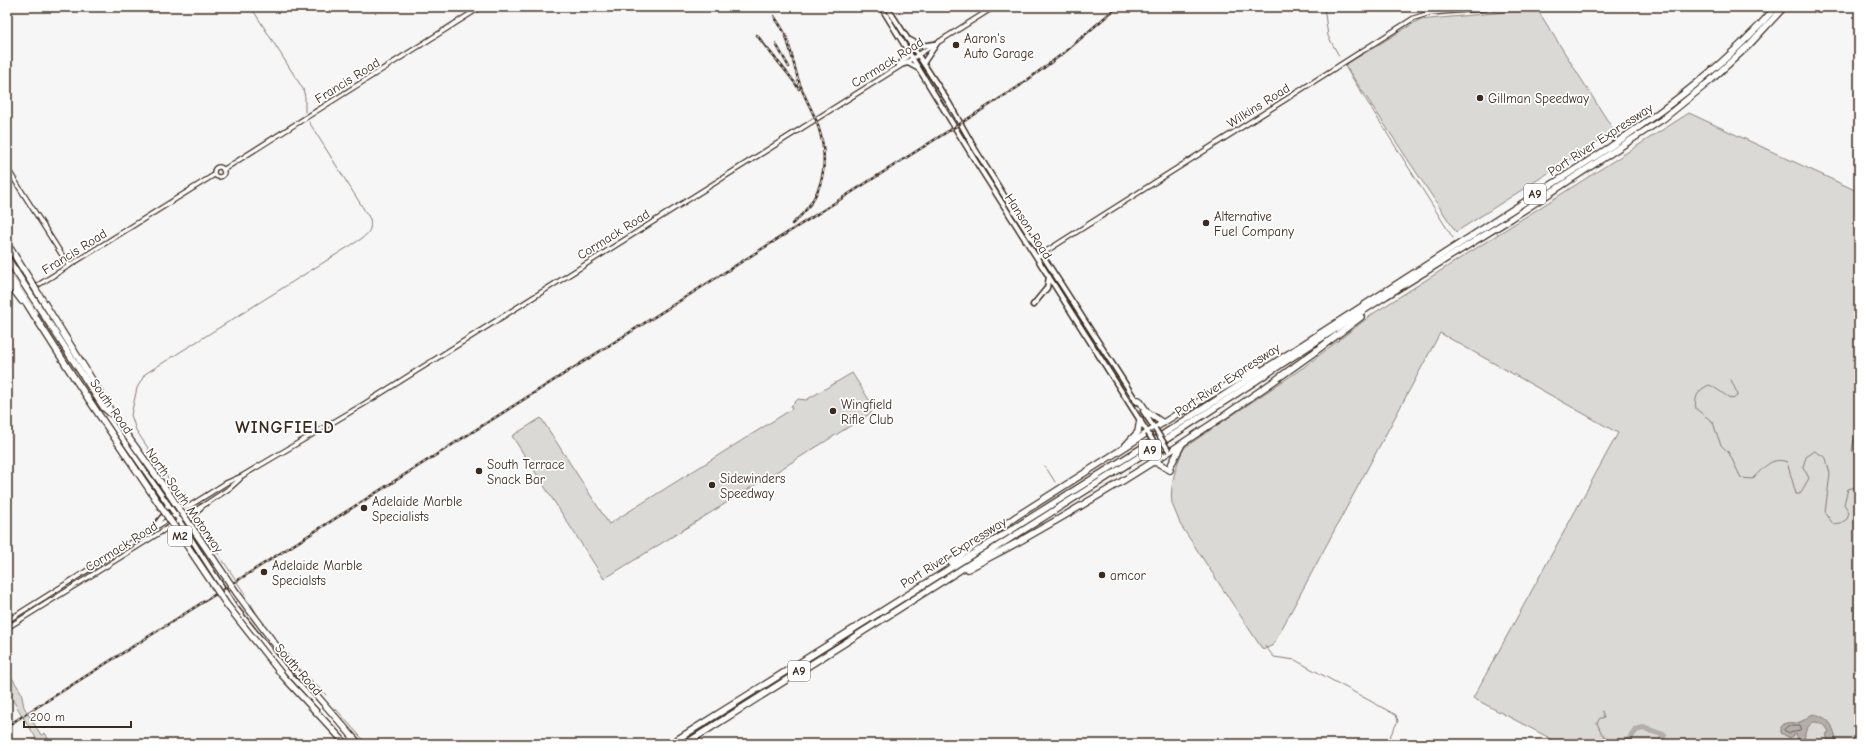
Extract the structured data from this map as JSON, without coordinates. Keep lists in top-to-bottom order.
{
  "streets": {
    "highway": [
      "Port River Expressway",
      "A9",
      "North South Motorway",
      "M2"
    ],
    "main road": ["Hanson Road", "South Road"],
    "street": ["Cormack Road", "Francis Road", "Wilkins Road"]
  },
  "crossings": [
    ["Cormack Road", "Hanson Road"],
    ["Cormack Road", "South Road"],
    ["Francis Road", "South Road"],
    ["Wilkins Road", "Hanson Road"]
  ],
  "districts": ["WINGFIELD"],
  "places": [
    "Aaron's Auto Garage",
    "Gillman Speedway",
    "Alternative Fuel Company",
    "Wingfield Rifle Club",
    "South Terrace Snack Bar",
    "Sidewinders Speedway",
    "Adelaide Marble Specialists",
    "Adelaide Marble Specialsts",
    "amcor"
  ],
  "scale_bar": "200 m"
}
